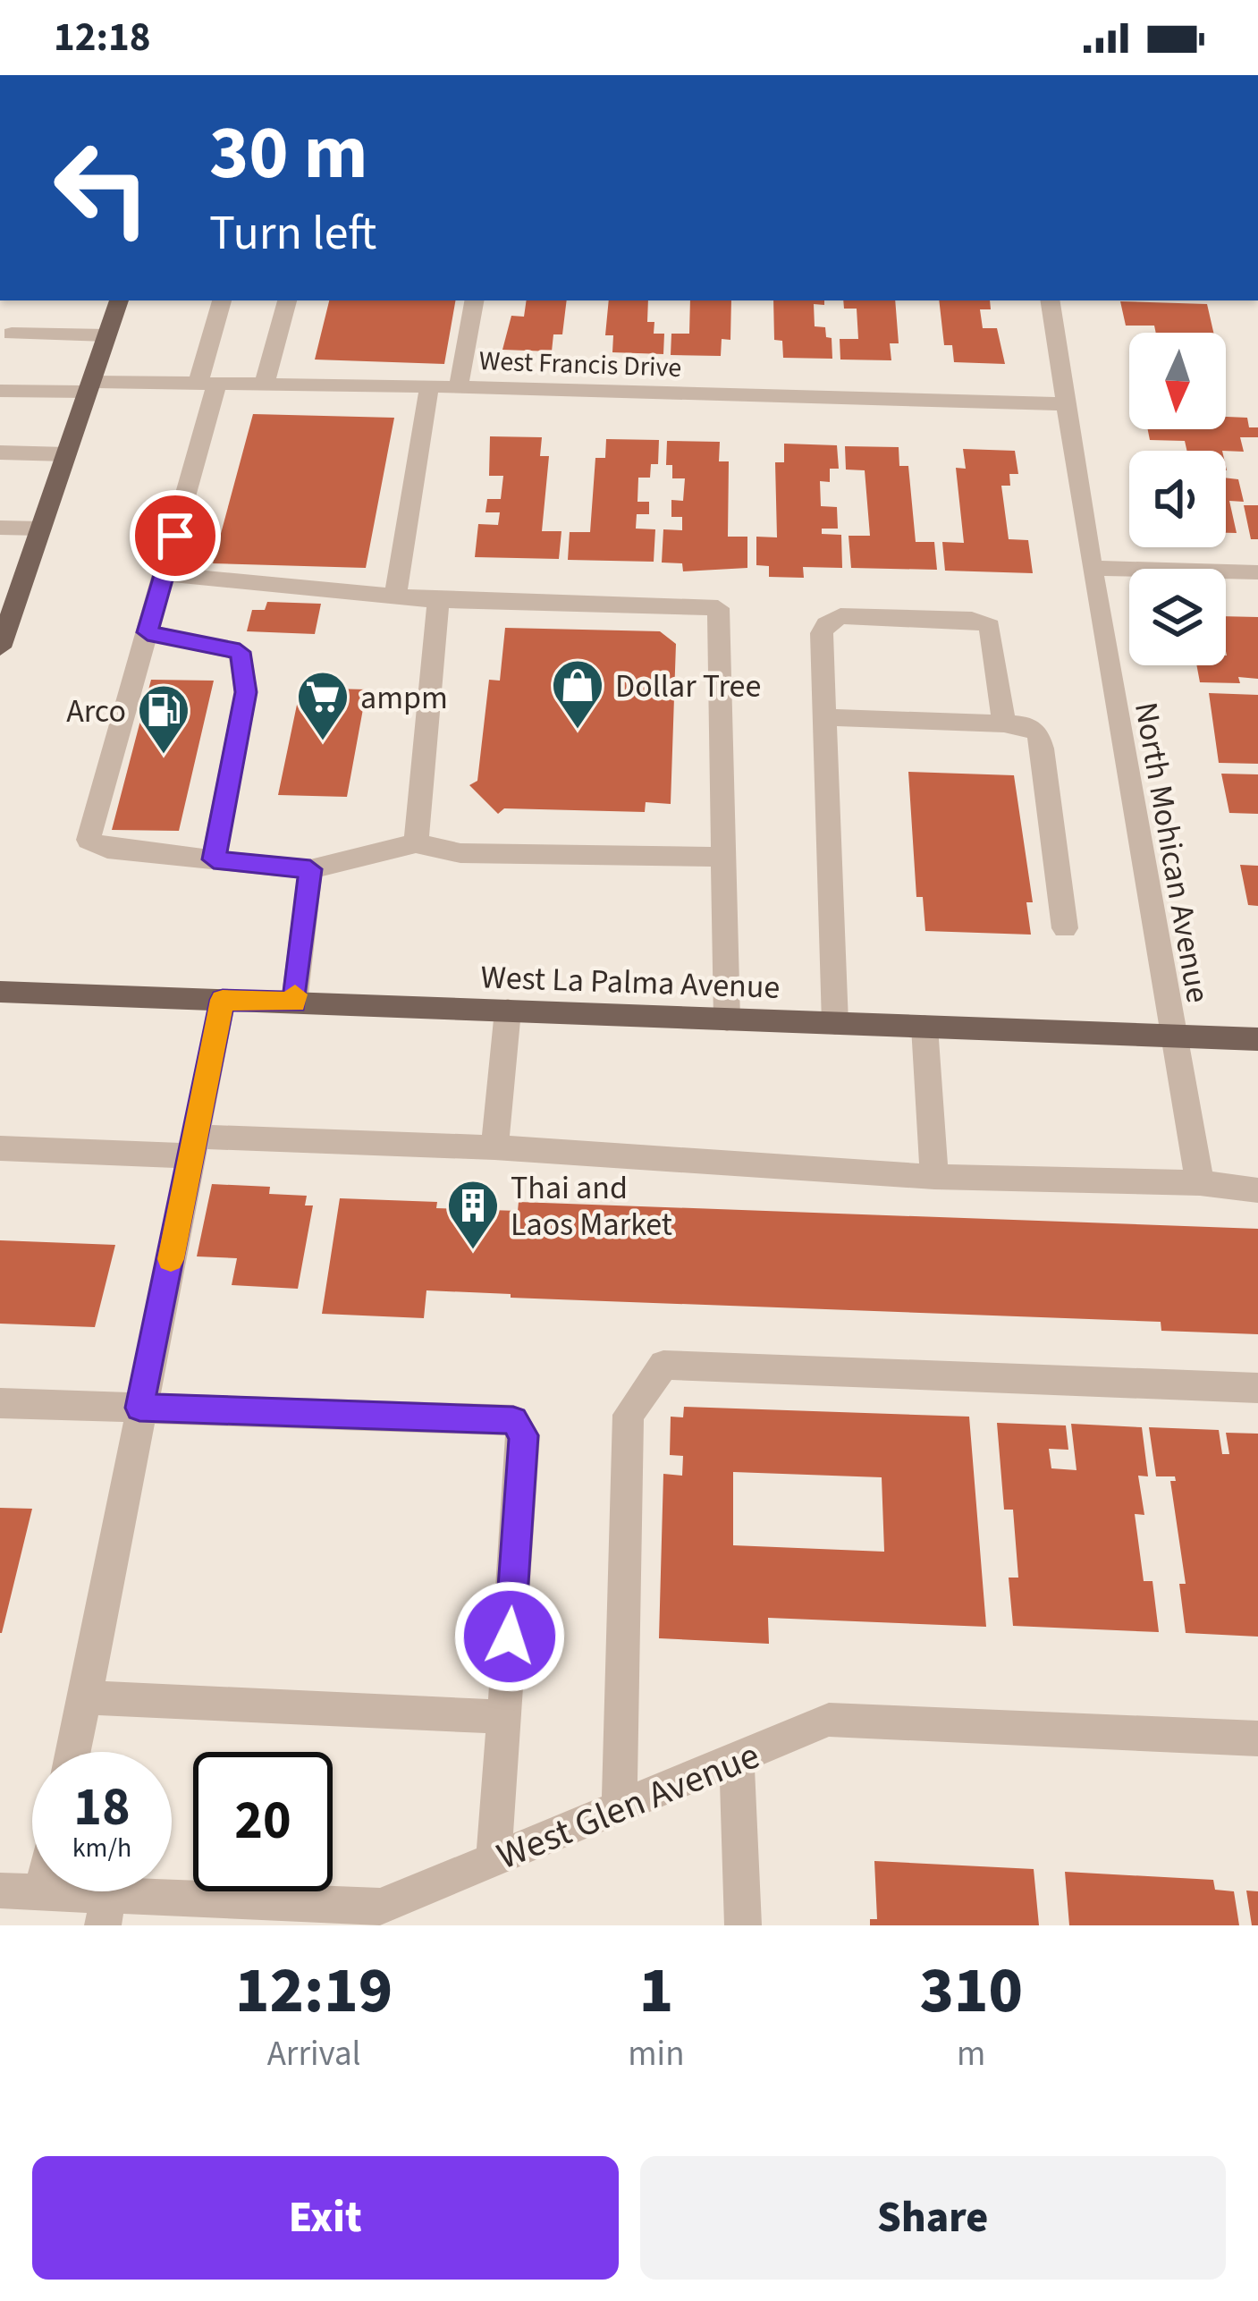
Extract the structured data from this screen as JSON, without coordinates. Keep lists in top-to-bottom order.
{
  "streets": {
    "main road": ["West La Palma Avenue"],
    "street": ["West Francis Drive", "North Mohican Avenue", "West Glen Avenue"]
  },
  "crossings": [
    ["West Francis Drive", "North Mohican Avenue"],
    ["North Mohican Avenue", "West La Palma Avenue"]
  ],
  "places": {
    "shop": ["Dollar Tree"],
    "supermarket": ["ampm"],
    "fuel station": ["Arco"],
    "building": ["Thai and Laos Market"]
  },
  "north": "bottom",
  "page": {
    "status": "12:18",
    "turn": ["30 m", "Turn left"],
    "speed": "18 km/h",
    "limit": "20",
    "eta": [
      "12:19",
      "Arrival",
      "1",
      "min",
      "310",
      "m"
    ],
    "buttons": ["Exit", "Share"]
  }
}
